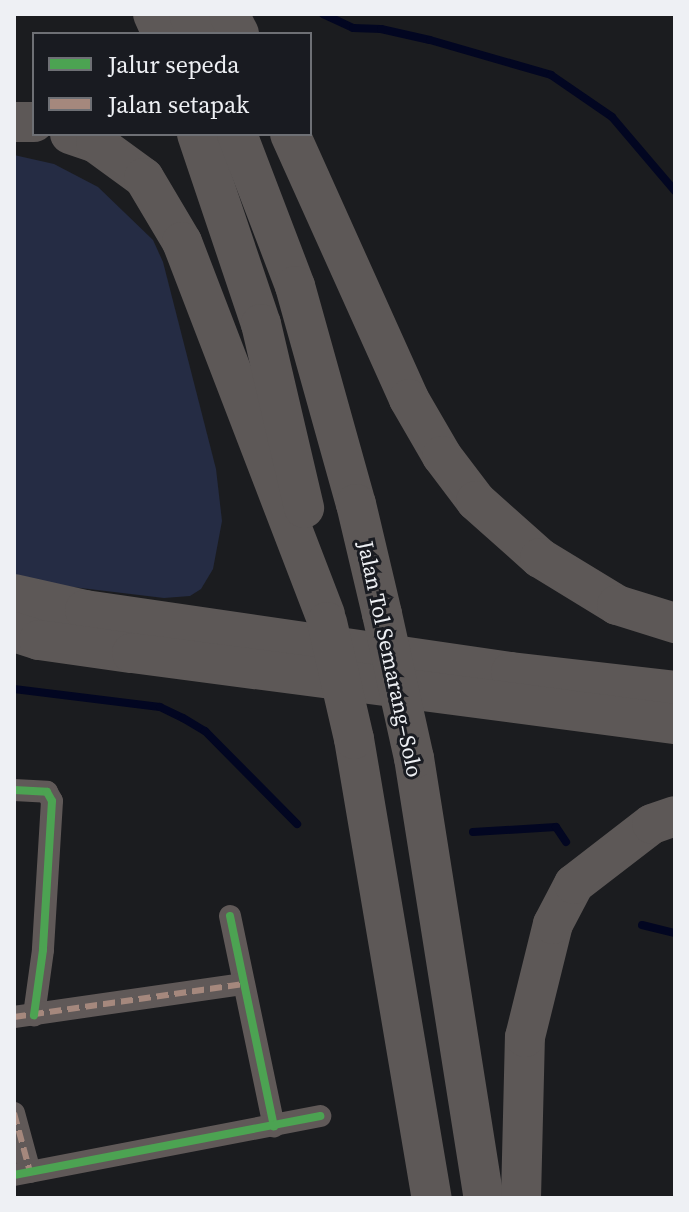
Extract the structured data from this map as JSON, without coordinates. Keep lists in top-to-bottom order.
{
  "streets": {
    "highway": ["Jalan Tol Semarang–Solo"]
  },
  "legend": ["Jalur sepeda", "Jalan setapak"]
}
